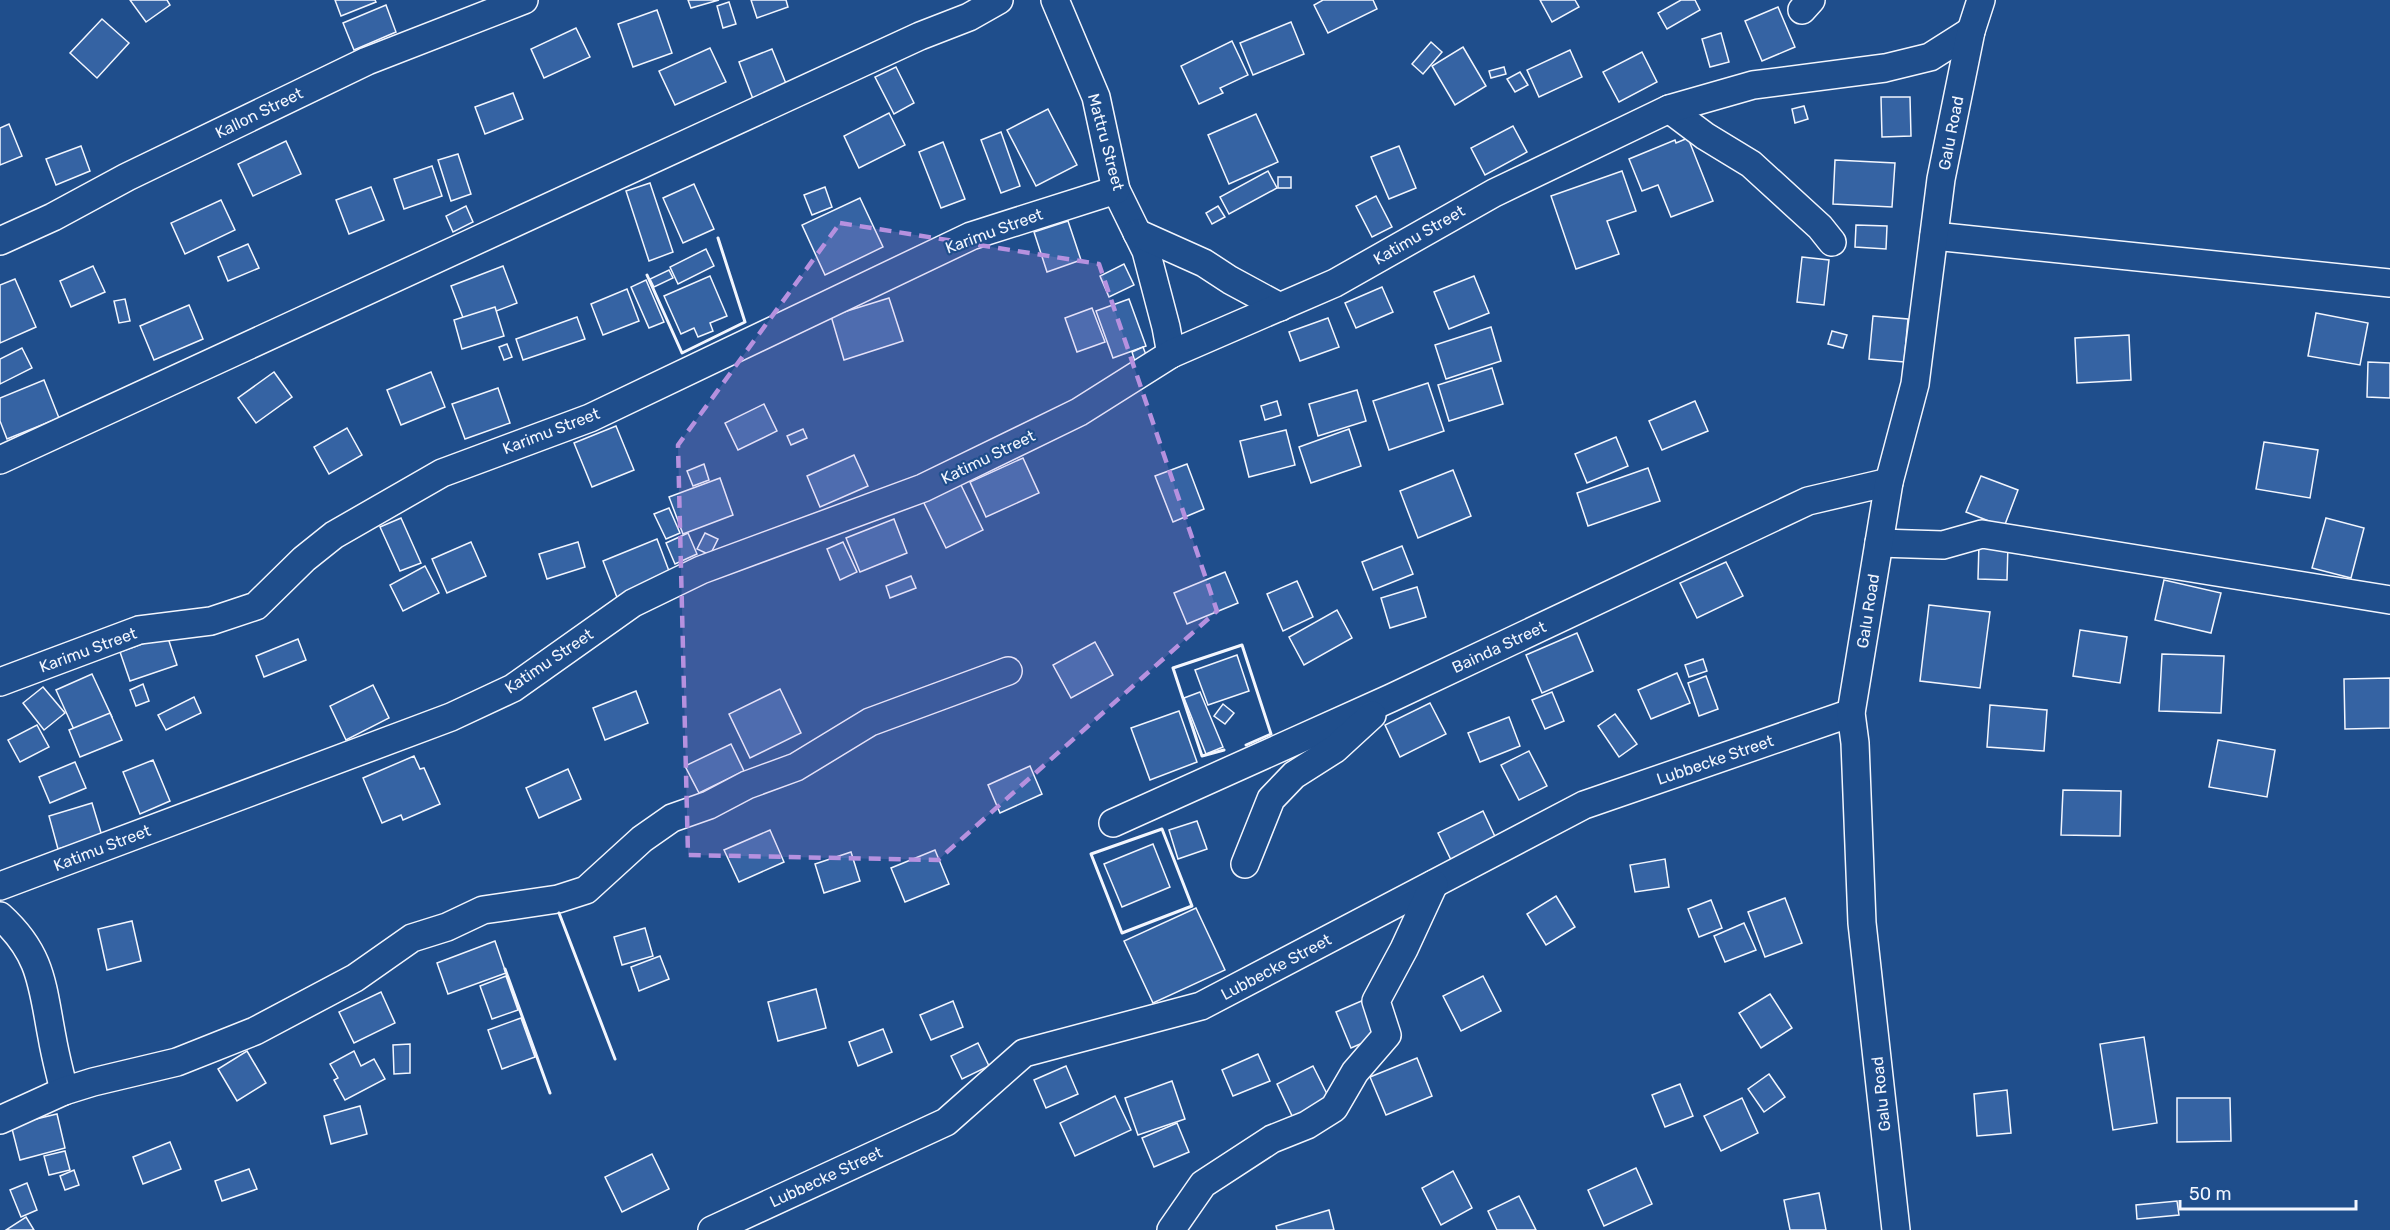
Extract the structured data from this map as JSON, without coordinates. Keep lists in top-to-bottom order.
{
  "streets": {
    "street": [
      "Kallon Street",
      "Galu Road",
      "Mattru Street",
      "Karimu Street",
      "Katimu Street",
      "Bainda Street",
      "Lubbecke Street"
    ]
  },
  "crossings": [
    ["Galu Road", "Katimu Street"],
    ["Galu Road", "Bainda Street"],
    ["Galu Road", "Lubbecke Street"],
    ["Mattru Street", "Karimu Street"],
    ["Mattru Street", "Katimu Street"]
  ],
  "scale_bar": "50 m"
}
